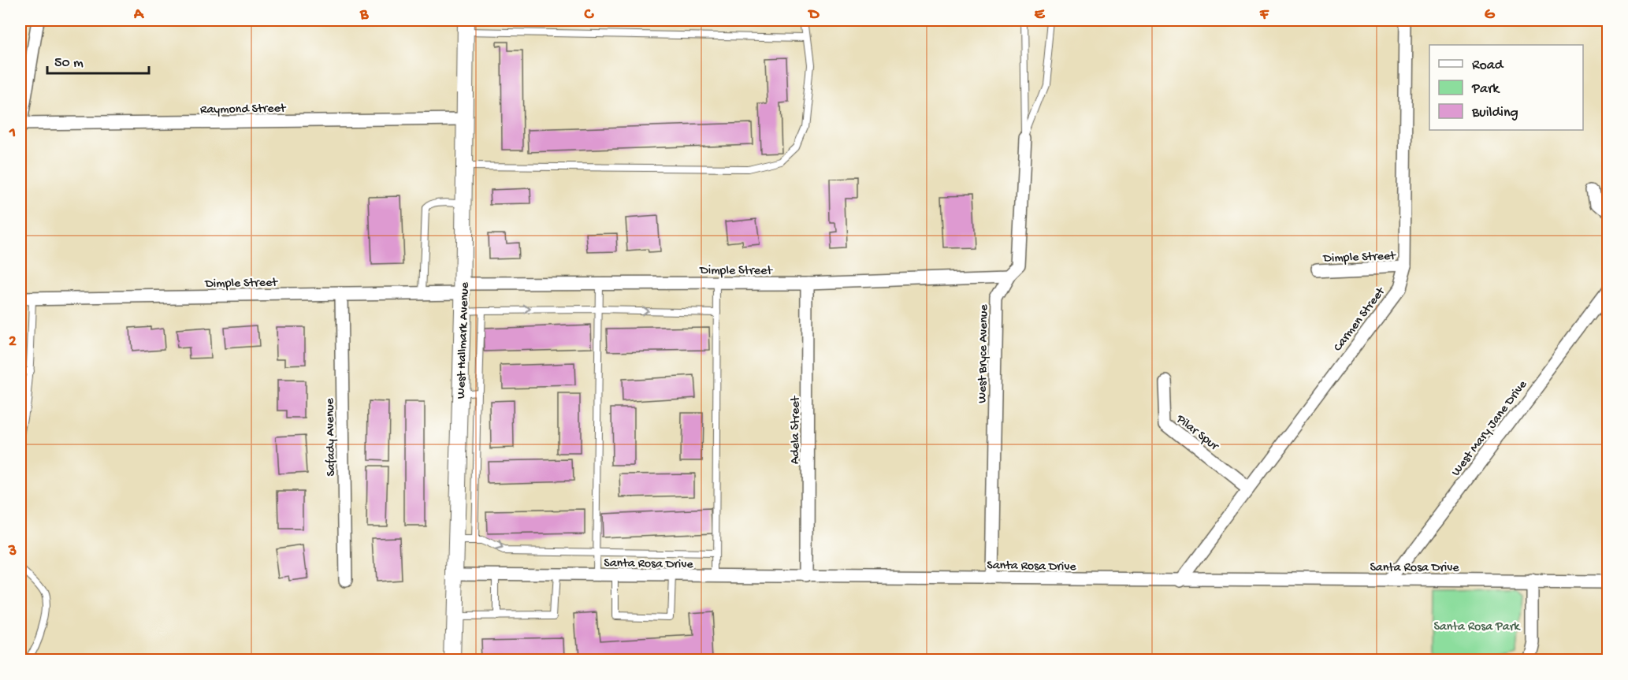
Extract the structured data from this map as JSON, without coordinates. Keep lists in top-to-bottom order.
{
  "streets": {
    "street": [
      "Raymond Street",
      "Dimple Street",
      "Carmen Street",
      "West Hallmark Avenue",
      "West Bryce Avenue",
      "West Mary Jane Drive",
      "Adela Street",
      "Pilar Spur",
      "Safady Avenue",
      "Santa Rosa Drive"
    ]
  },
  "crossings": [
    ["Raymond Street", "West Hallmark Avenue"],
    ["Dimple Street", "Carmen Street"],
    ["Dimple Street", "West Hallmark Avenue"],
    ["Dimple Street", "West Bryce Avenue"],
    ["Dimple Street", "Adela Street"],
    ["Dimple Street", "Safady Avenue"],
    ["Carmen Street", "Pilar Spur"],
    ["Carmen Street", "Santa Rosa Drive"],
    ["West Hallmark Avenue", "Santa Rosa Drive"],
    ["West Bryce Avenue", "Santa Rosa Drive"],
    ["West Mary Jane Drive", "Santa Rosa Drive"],
    ["Adela Street", "Santa Rosa Drive"]
  ],
  "parks": ["Santa Rosa Park"],
  "legend": ["Road", "Park", "Building"],
  "scale_bar": "50 m",
  "grid": {
    "columns": [
      "A",
      "B",
      "C",
      "D",
      "E",
      "F",
      "G"
    ],
    "rows": ["1", "2", "3"]
  }
}
